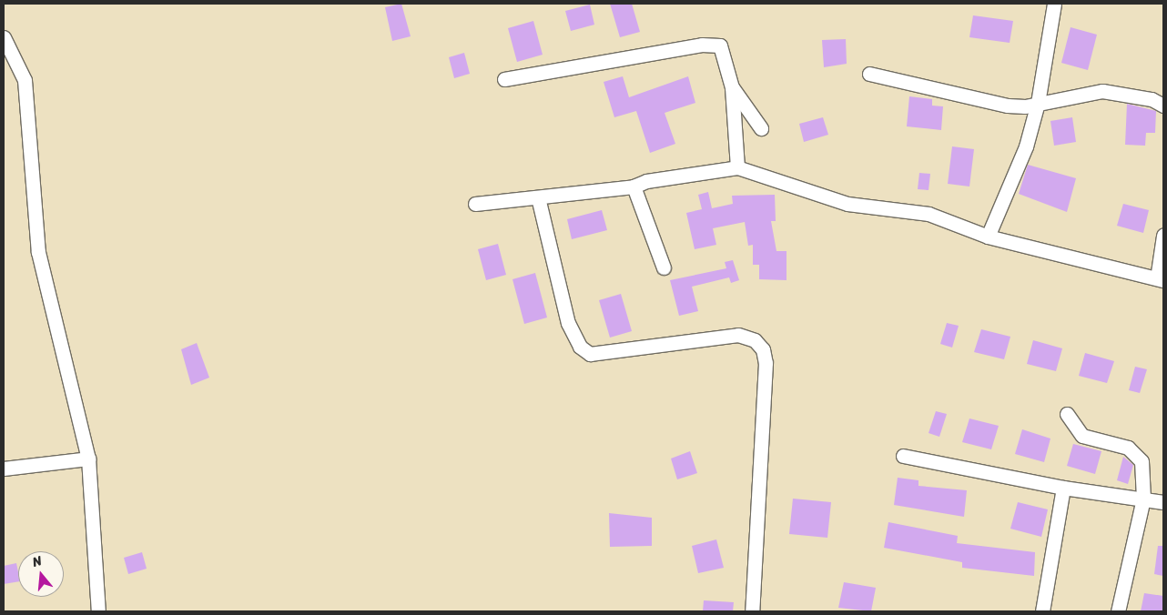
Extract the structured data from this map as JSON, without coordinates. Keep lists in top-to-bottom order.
{
  "north": "top"
}
